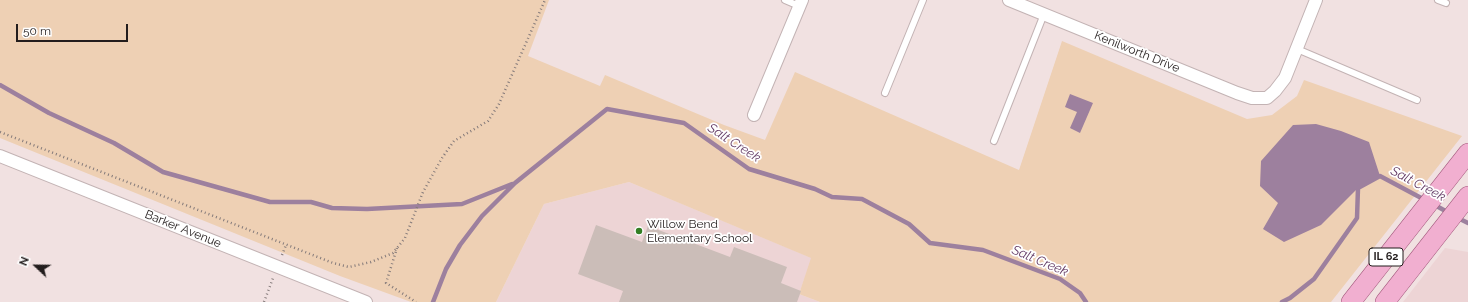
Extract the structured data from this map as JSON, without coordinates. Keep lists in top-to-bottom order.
{
  "streets": {
    "main road": ["IL 62"],
    "street": ["Kenilworth Drive", "Barker Avenue"]
  },
  "water": ["Salt Creek"],
  "places": ["Willow Bend Elementary School"],
  "scale_bar": "50 m",
  "north": "left"
}
